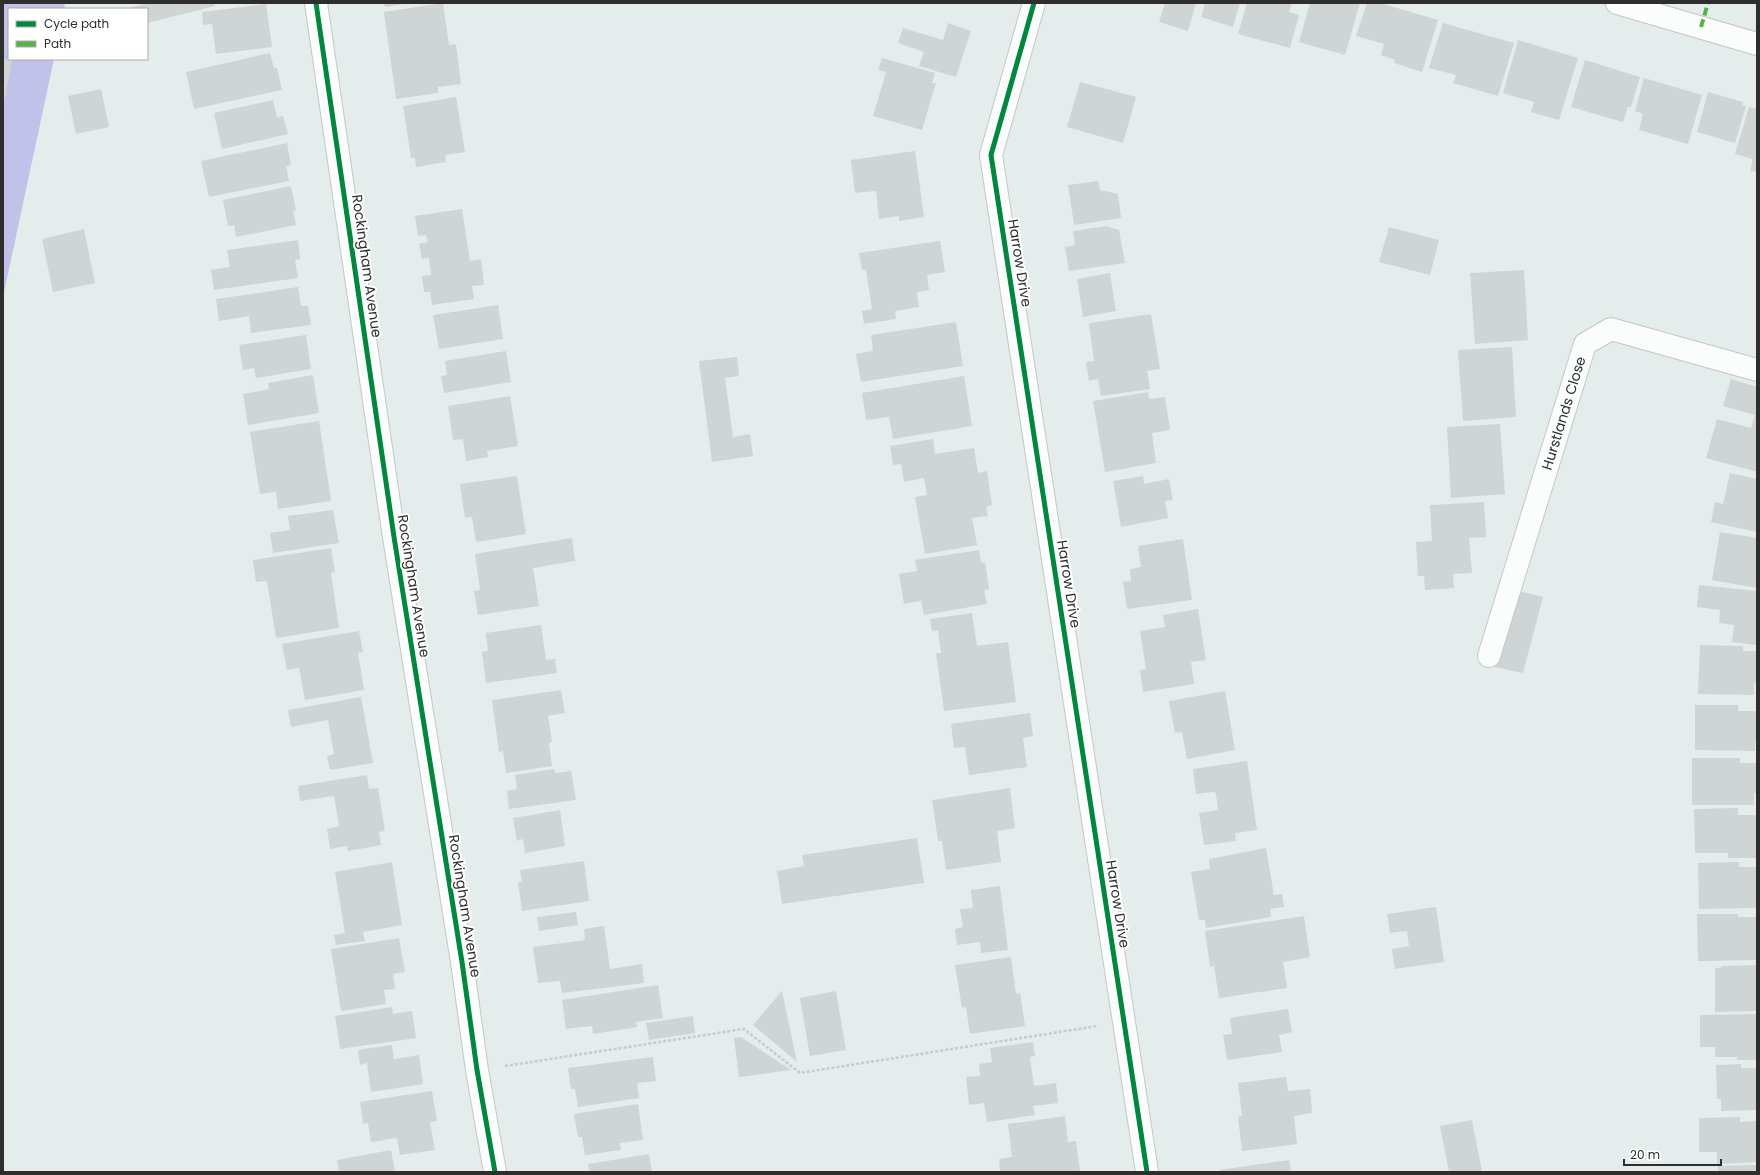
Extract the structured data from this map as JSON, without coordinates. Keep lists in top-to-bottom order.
{
  "streets": {
    "street": ["Harrow Drive", "Rockingham Avenue", "Hurstlands Close"]
  },
  "legend": ["Cycle path", "Path"],
  "scale_bar": "20 m"
}
